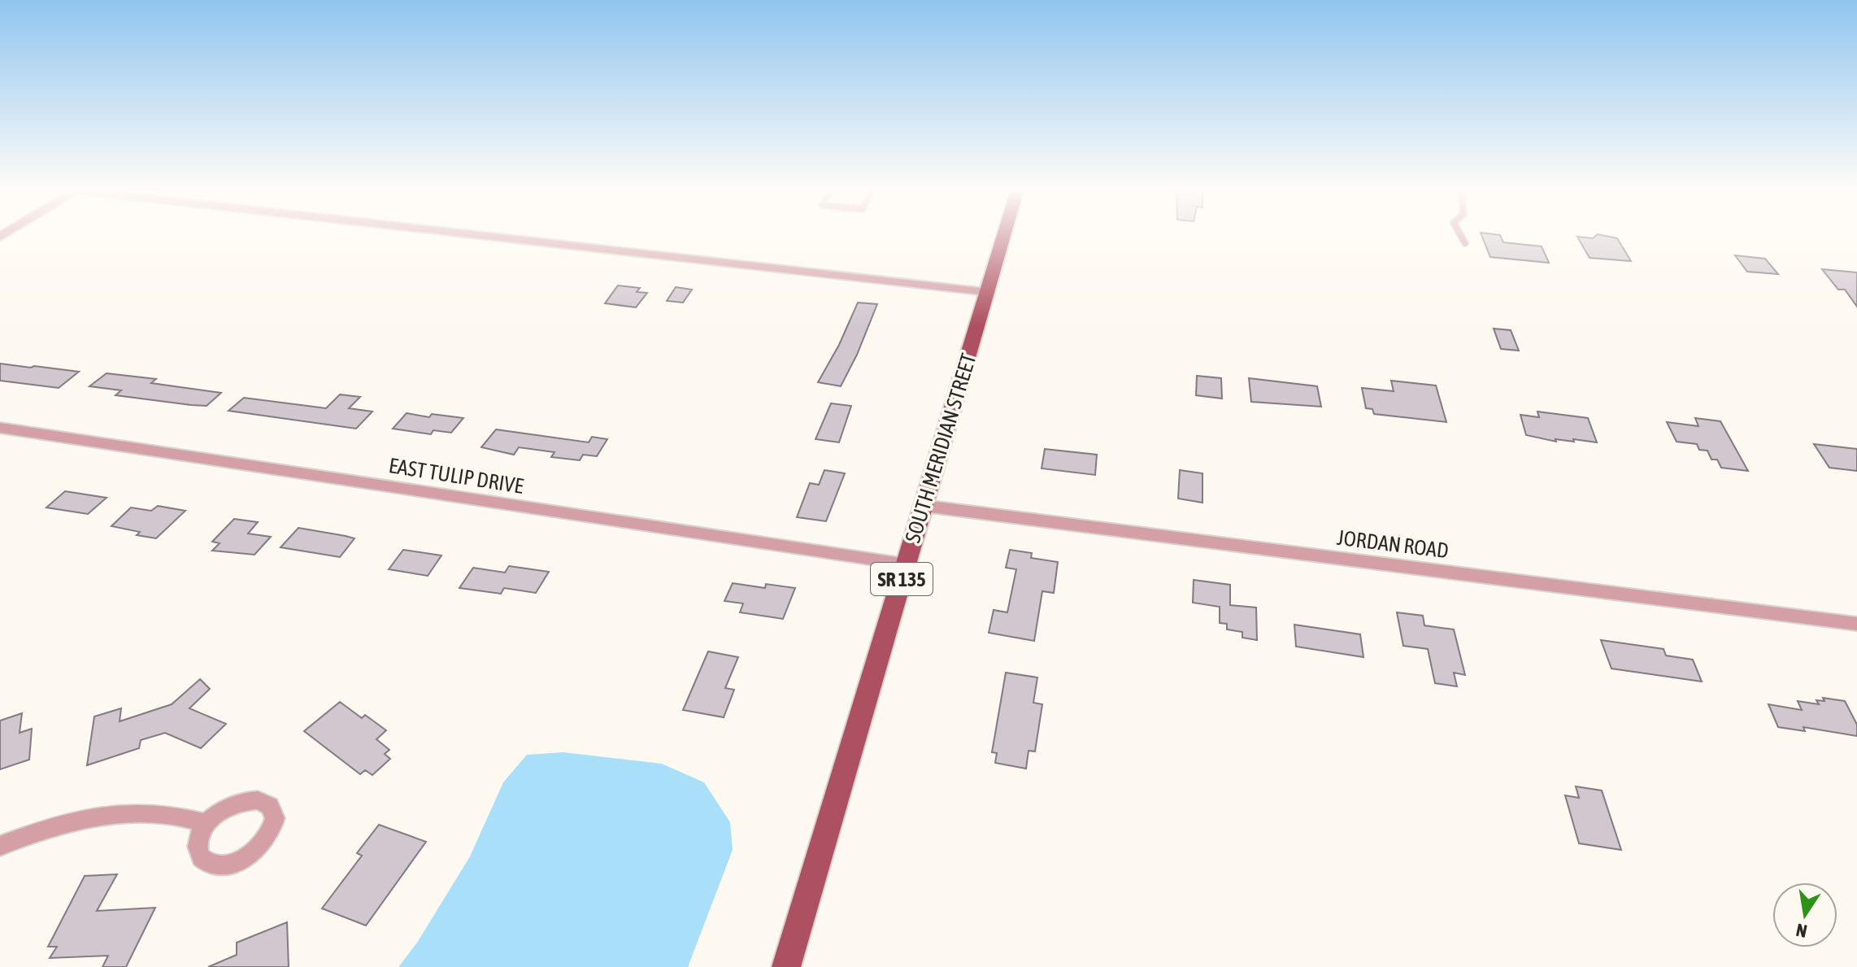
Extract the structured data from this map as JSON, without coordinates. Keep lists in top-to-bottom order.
{
  "streets": {
    "main road": ["SOUTH MERIDIAN STREET", "SR 135"],
    "street": ["EAST TULIP DRIVE", "JORDAN ROAD"]
  },
  "crossings": [
    ["SOUTH MERIDIAN STREET", "EAST TULIP DRIVE"],
    ["SOUTH MERIDIAN STREET", "JORDAN ROAD"]
  ],
  "north": "bottom"
}
